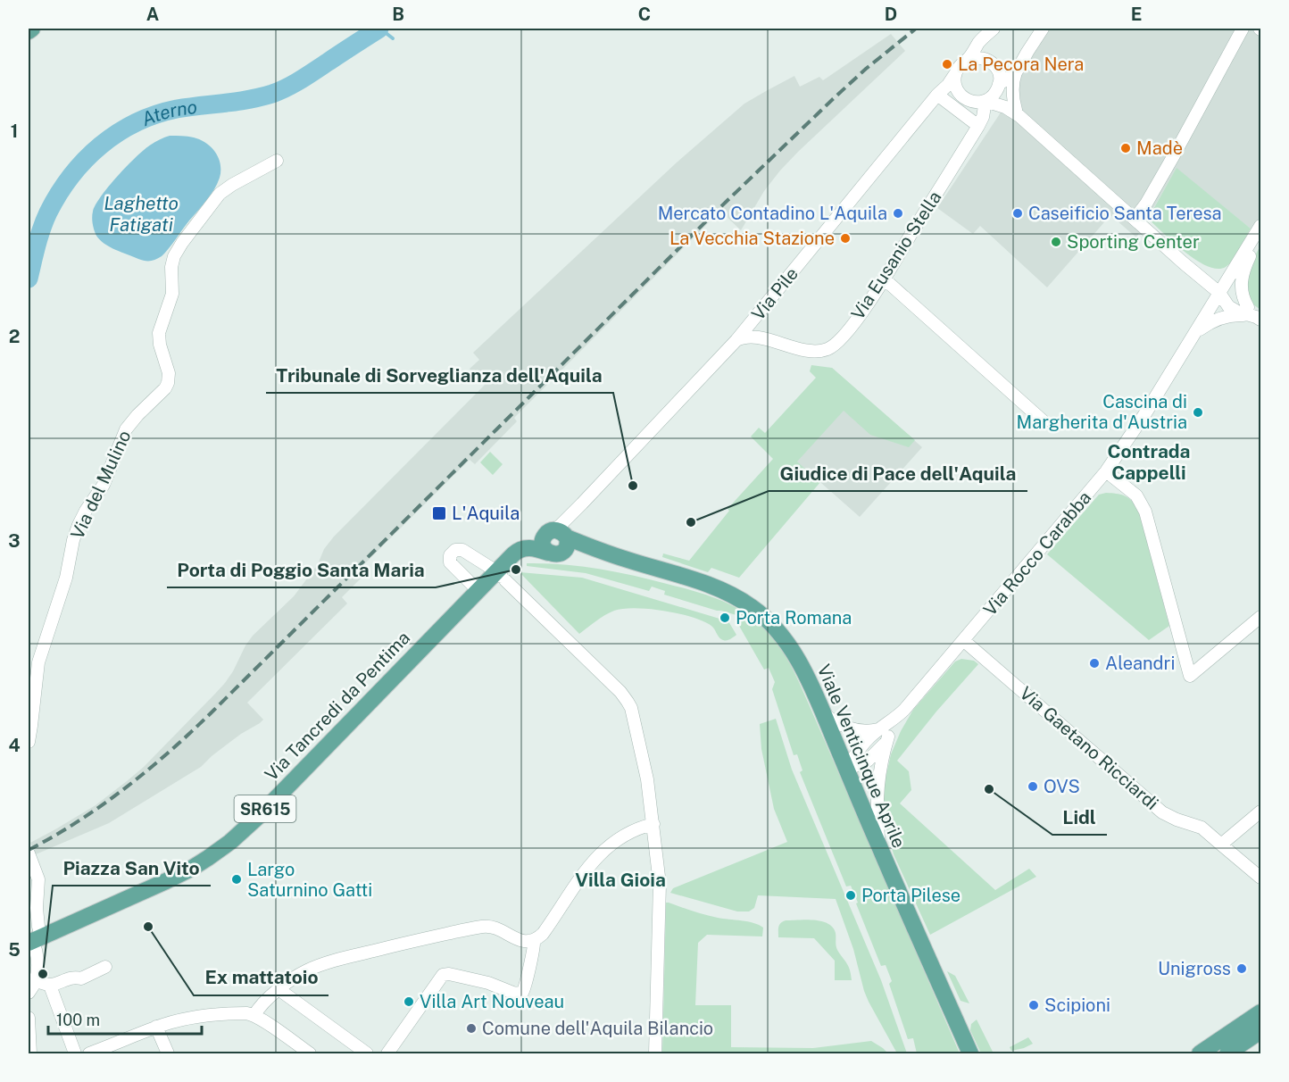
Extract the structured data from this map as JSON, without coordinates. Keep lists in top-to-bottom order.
{
  "streets": {
    "main road": ["Via Tancredi da Pentima", "Viale Venticinque Aprile", "SR615"],
    "street": [
      "Via Eusanio Stella",
      "Via Pile",
      "Via del Mulino",
      "Via Rocco Carabba",
      "Via Gaetano Ricciardi"
    ]
  },
  "crossings": [
    ["Via Eusanio Stella", "Via Pile"],
    ["Via Pile", "Viale Venticinque Aprile"],
    ["Via Pile", "SR615"],
    ["Via Rocco Carabba", "Via Gaetano Ricciardi"],
    ["Via Rocco Carabba", "Viale Venticinque Aprile"],
    ["Via Tancredi da Pentima", "SR615"],
    ["Viale Venticinque Aprile", "SR615"]
  ],
  "districts": ["Contrada Cappelli", "Villa Gioia"],
  "water": ["Aterno", "Laghetto Fatigati"],
  "places": {
    "other": [
      "La Pecora Nera",
      "Madè",
      "Mercato Contadino L'Aquila",
      "Caseificio Santa Teresa",
      "La Vecchia Stazione",
      "Sporting Center",
      "Cascina di Margherita d'Austria",
      "Tribunale di Sorveglianza dell'Aquila",
      "Giudice di Pace dell'Aquila",
      "Porta di Poggio Santa Maria",
      "Porta Romana",
      "Aleandri",
      "OVS",
      "Lidl",
      "Largo Saturnino Gatti",
      "Porta Pilese",
      "Ex mattatoio",
      "Unigross",
      "Piazza San Vito",
      "Villa Art Nouveau",
      "Scipioni",
      "Comune dell'Aquila Bilancio"
    ],
    "transit": ["L'Aquila"]
  },
  "scale_bar": "100 m",
  "grid": {
    "columns": [
      "A",
      "B",
      "C",
      "D",
      "E"
    ],
    "rows": [
      "1",
      "2",
      "3",
      "4",
      "5"
    ]
  }
}
